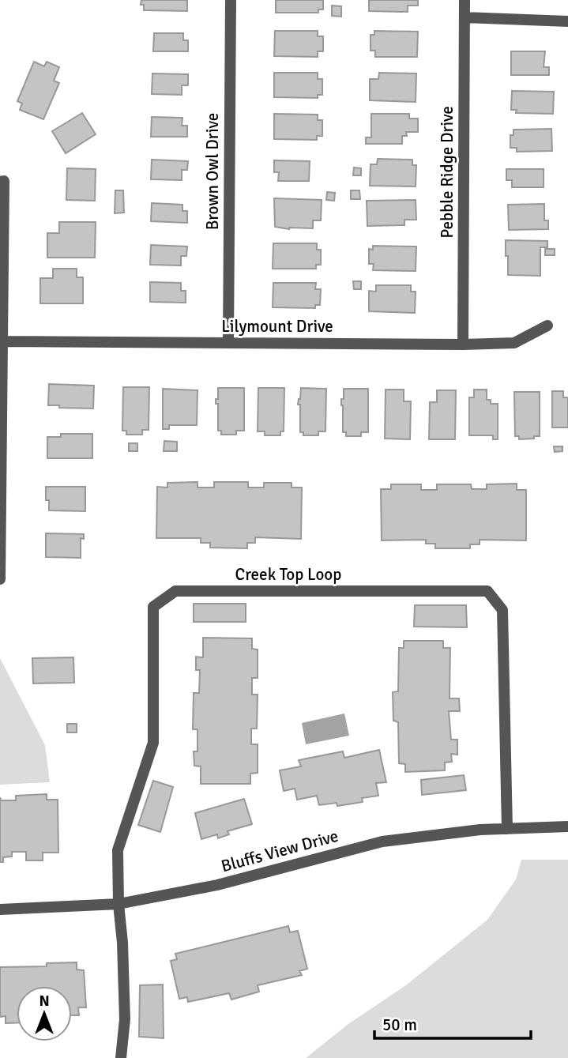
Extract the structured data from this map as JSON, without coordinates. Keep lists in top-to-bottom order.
{
  "streets": {
    "street": [
      "Brown Owl Drive",
      "Pebble Ridge Drive",
      "Lilymount Drive",
      "Creek Top Loop",
      "Bluffs View Drive"
    ]
  },
  "crossings": [
    ["Brown Owl Drive", "Lilymount Drive"],
    ["Pebble Ridge Drive", "Lilymount Drive"],
    ["Creek Top Loop", "Bluffs View Drive"]
  ],
  "scale_bar": "50 m",
  "north": "top"
}
